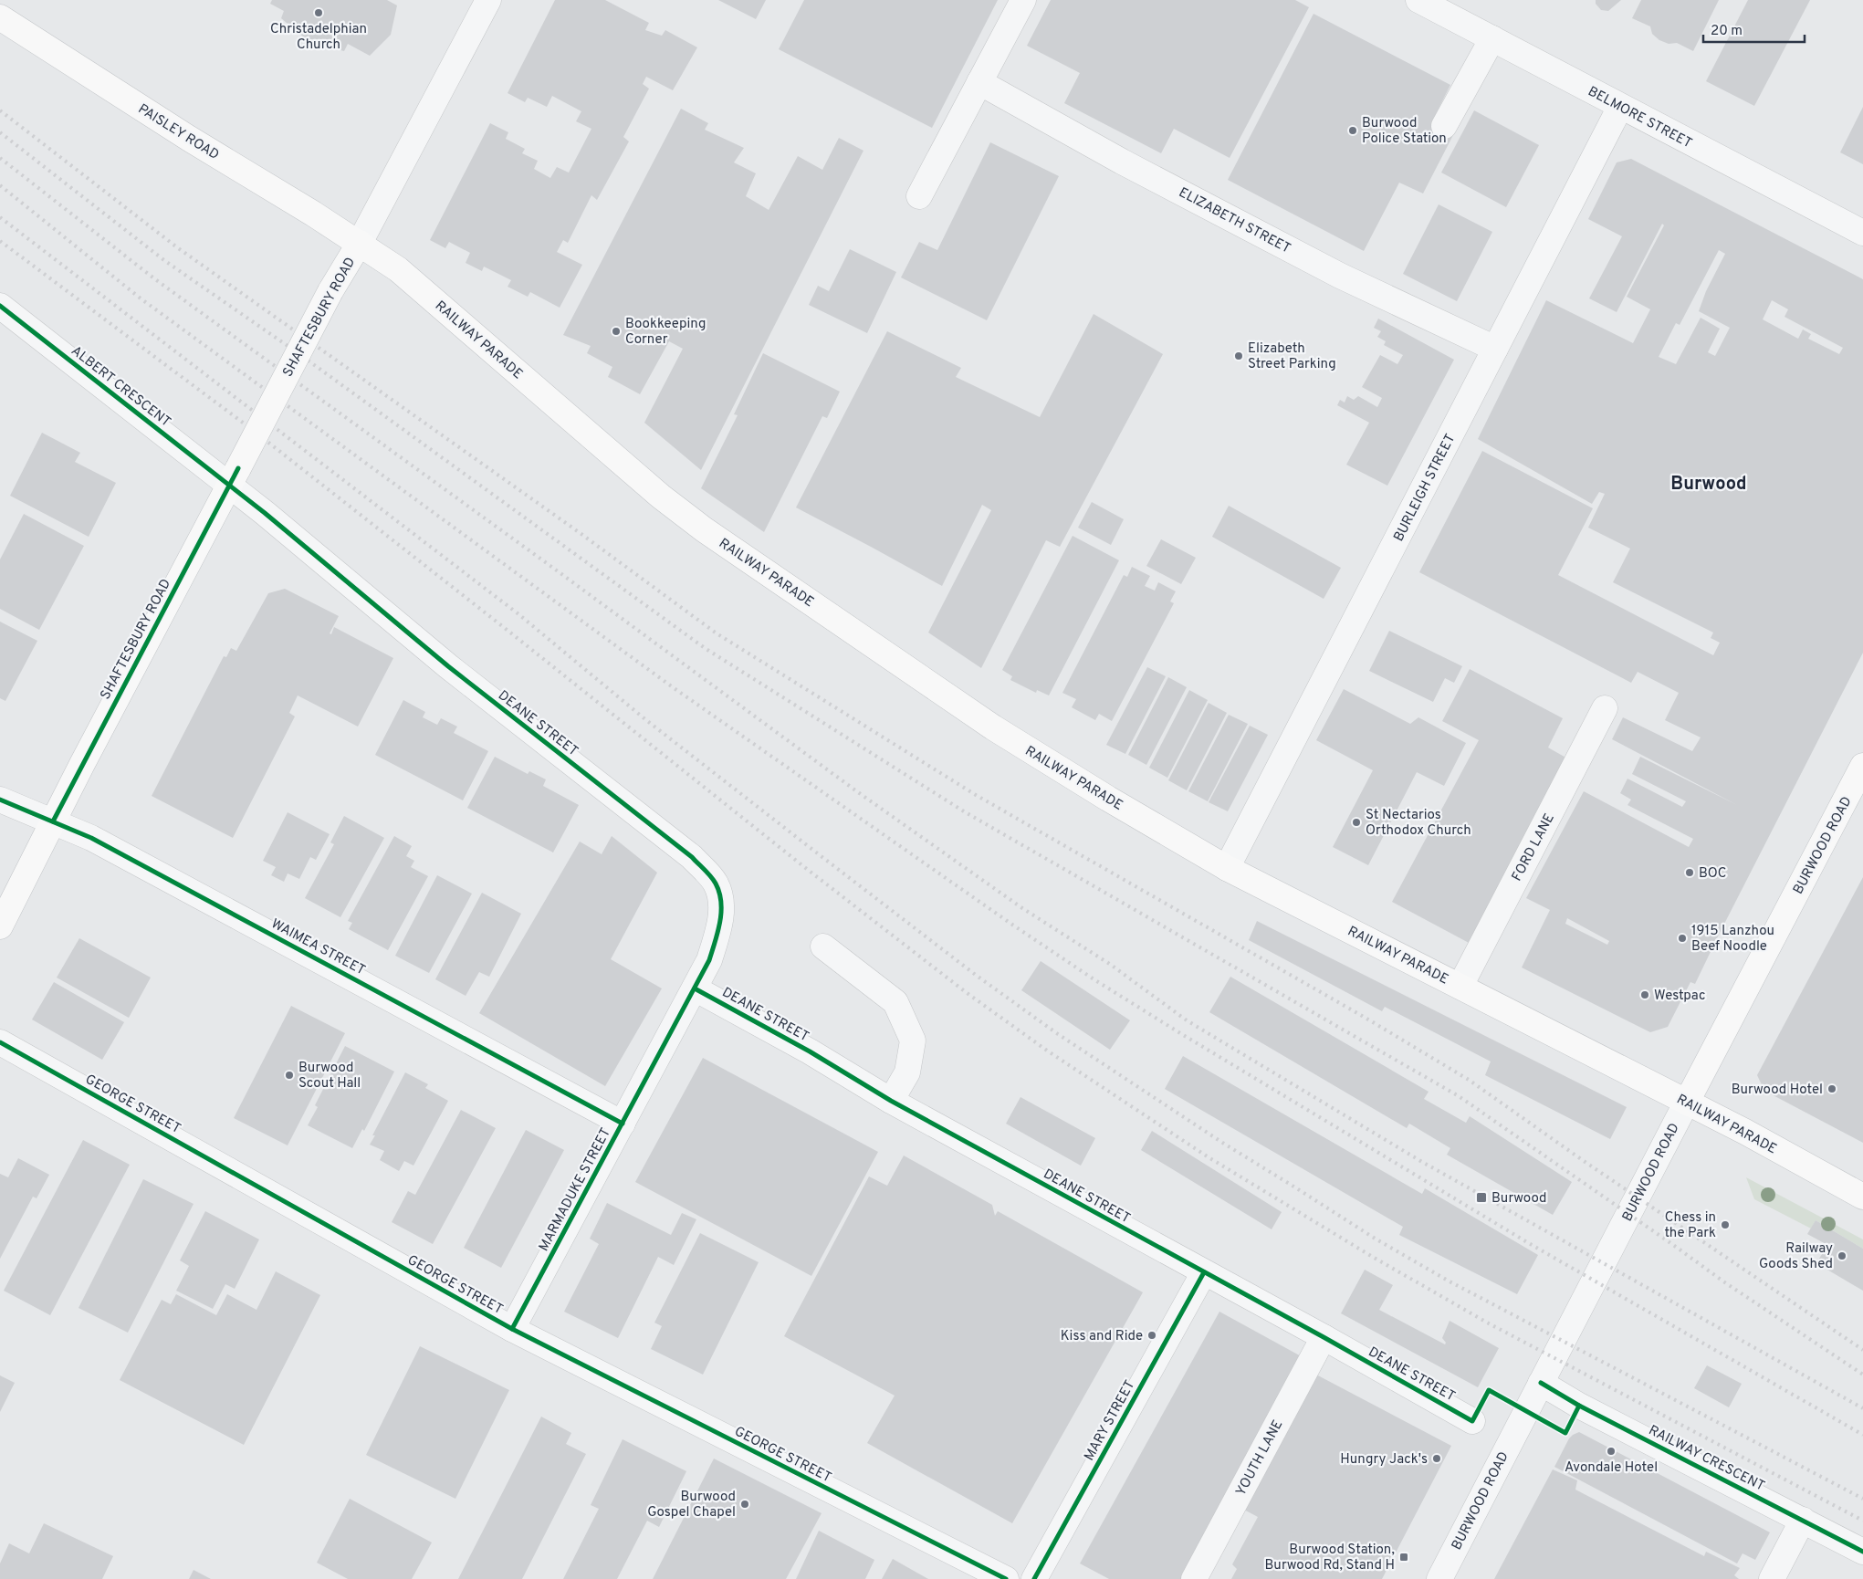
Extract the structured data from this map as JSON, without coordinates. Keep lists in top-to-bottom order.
{
  "streets": {
    "main road": [
      "PAISLEY ROAD",
      "SHAFTESBURY ROAD",
      "RAILWAY PARADE",
      "BURWOOD ROAD"
    ],
    "street": [
      "BELMORE STREET",
      "ELIZABETH STREET",
      "ALBERT CRESCENT",
      "BURLEIGH STREET",
      "DEANE STREET",
      "FORD LANE",
      "WAIMEA STREET",
      "GEORGE STREET",
      "MARMADUKE STREET",
      "MARY STREET",
      "YOUTH LANE",
      "RAILWAY CRESCENT"
    ]
  },
  "crossings": [
    ["BELMORE STREET", "BURLEIGH STREET"],
    ["PAISLEY ROAD", "SHAFTESBURY ROAD"],
    ["PAISLEY ROAD", "RAILWAY PARADE"],
    ["ELIZABETH STREET", "BURLEIGH STREET"],
    ["SHAFTESBURY ROAD", "RAILWAY PARADE"],
    ["SHAFTESBURY ROAD", "ALBERT CRESCENT"],
    ["SHAFTESBURY ROAD", "DEANE STREET"],
    ["SHAFTESBURY ROAD", "WAIMEA STREET"],
    ["RAILWAY PARADE", "BURLEIGH STREET"],
    ["RAILWAY PARADE", "BURWOOD ROAD"],
    ["RAILWAY PARADE", "FORD LANE"],
    ["ALBERT CRESCENT", "DEANE STREET"],
    ["DEANE STREET", "MARMADUKE STREET"],
    ["DEANE STREET", "MARY STREET"],
    ["DEANE STREET", "YOUTH LANE"],
    ["BURWOOD ROAD", "RAILWAY CRESCENT"],
    ["WAIMEA STREET", "MARMADUKE STREET"],
    ["GEORGE STREET", "MARMADUKE STREET"]
  ],
  "districts": ["Burwood"],
  "places": {
    "other": [
      "Christadelphian Church",
      "Burwood Police Station",
      "Bookkeeping Corner",
      "Elizabeth Street Parking",
      "St Nectarios Orthodox Church",
      "BOC",
      "1915 Lanzhou Beef Noodle",
      "Westpac",
      "Burwood Scout Hall",
      "Burwood Hotel",
      "Chess in the Park",
      "Railway Goods Shed",
      "Kiss and Ride",
      "Avondale Hotel",
      "Hungry Jack's",
      "Burwood Gospel Chapel"
    ],
    "transit": ["Burwood", "Burwood Station, Burwood Rd, Stand H"]
  },
  "scale_bar": "20 m"
}
